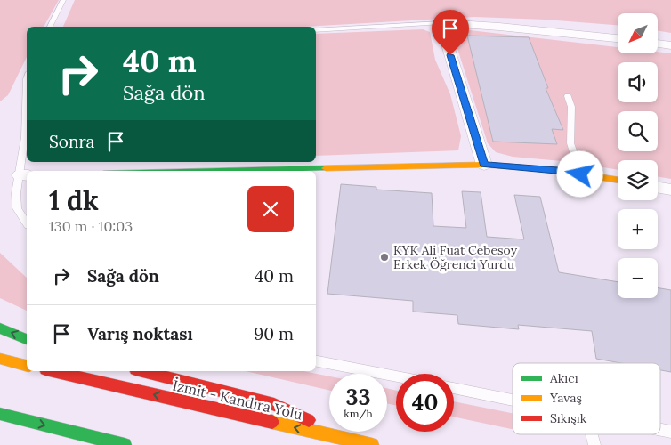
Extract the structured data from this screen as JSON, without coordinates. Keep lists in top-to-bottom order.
{
  "streets": {
    "main road": ["İzmit - Kandıra Yolu"]
  },
  "places": ["KYK Ali Fuat Cebesoy Erkek Öğrenci Yurdu"],
  "legend": ["Akıcı", "Yavaş", "Sıkışık"],
  "north": "bottom left",
  "page": {
    "map_buttons": ["+", "−"],
    "turn": ["40 m", "Sağa dön"],
    "then": "Sonra",
    "heading": ["1 dk", "130 m · 10:03"],
    "list": [
      {
        "name": "Sağa dön",
        "value": "40 m"
      },
      {
        "name": "Varış noktası",
        "value": "90 m"
      }
    ],
    "speed": "33 km/h",
    "limit": "40"
  }
}
